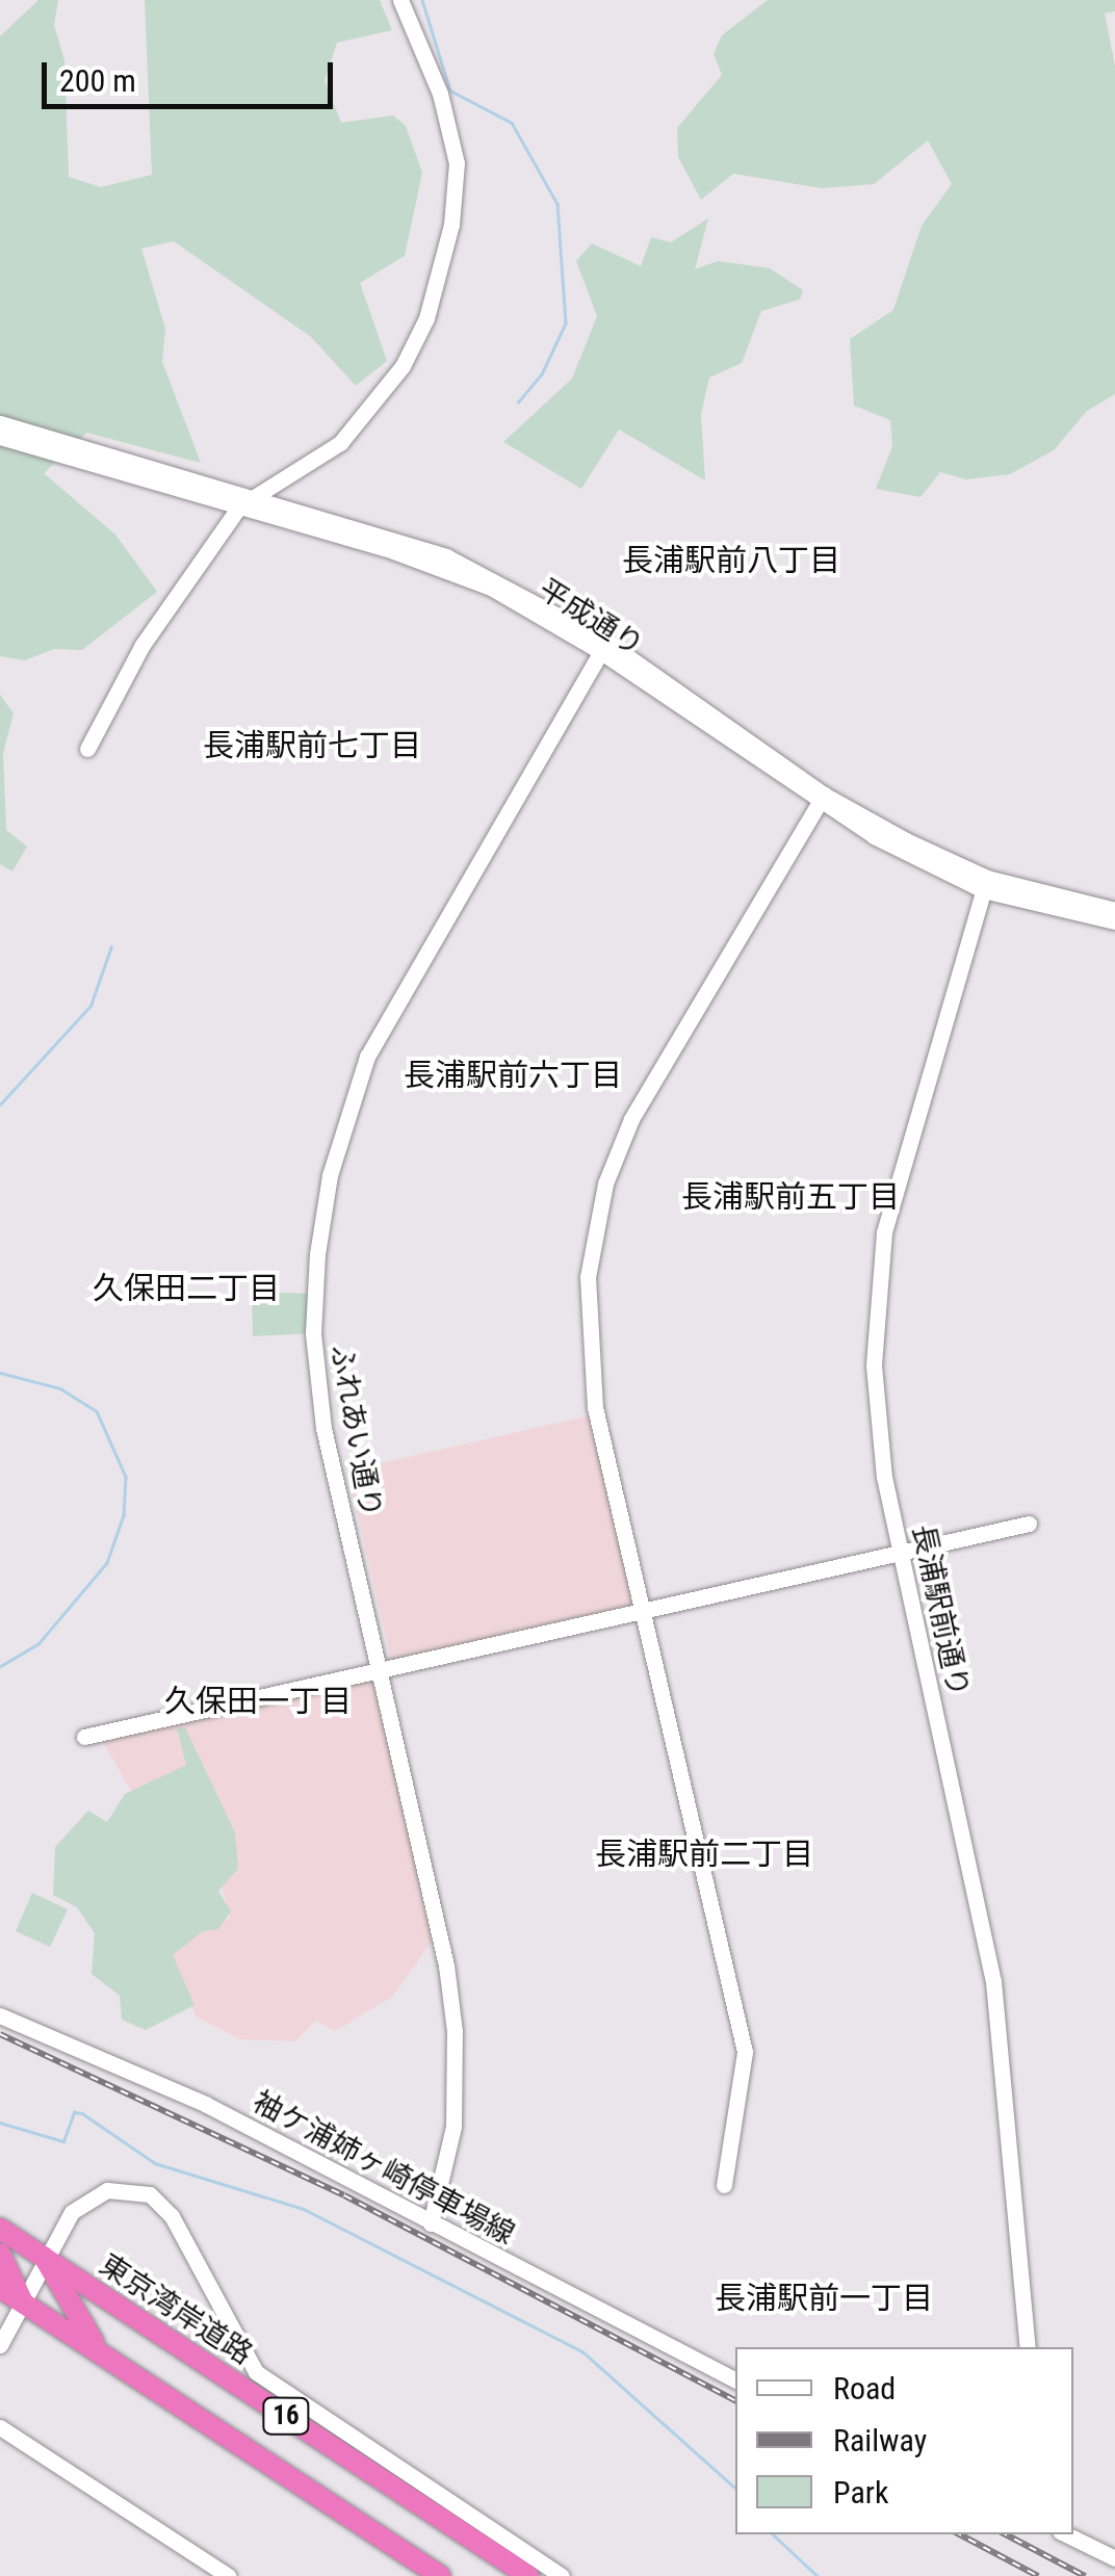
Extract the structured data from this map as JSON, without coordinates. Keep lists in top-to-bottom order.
{
  "streets": {
    "highway": ["東京湾岸道路", "16"],
    "street": [
      "平成通り",
      "ふれあい通り",
      "長浦駅前通り",
      "袖ケ浦姉ヶ崎停車場線"
    ]
  },
  "crossings": [
    ["平成通り", "ふれあい通り"],
    ["平成通り", "長浦駅前通り"],
    ["ふれあい通り", "袖ケ浦姉ヶ崎停車場線"]
  ],
  "districts": [
    "長浦駅前八丁目",
    "長浦駅前七丁目",
    "長浦駅前六丁目",
    "長浦駅前五丁目",
    "久保田二丁目",
    "久保田一丁目",
    "長浦駅前二丁目",
    "長浦駅前一丁目"
  ],
  "legend": ["Road", "Railway", "Park"],
  "scale_bar": "200 m"
}
